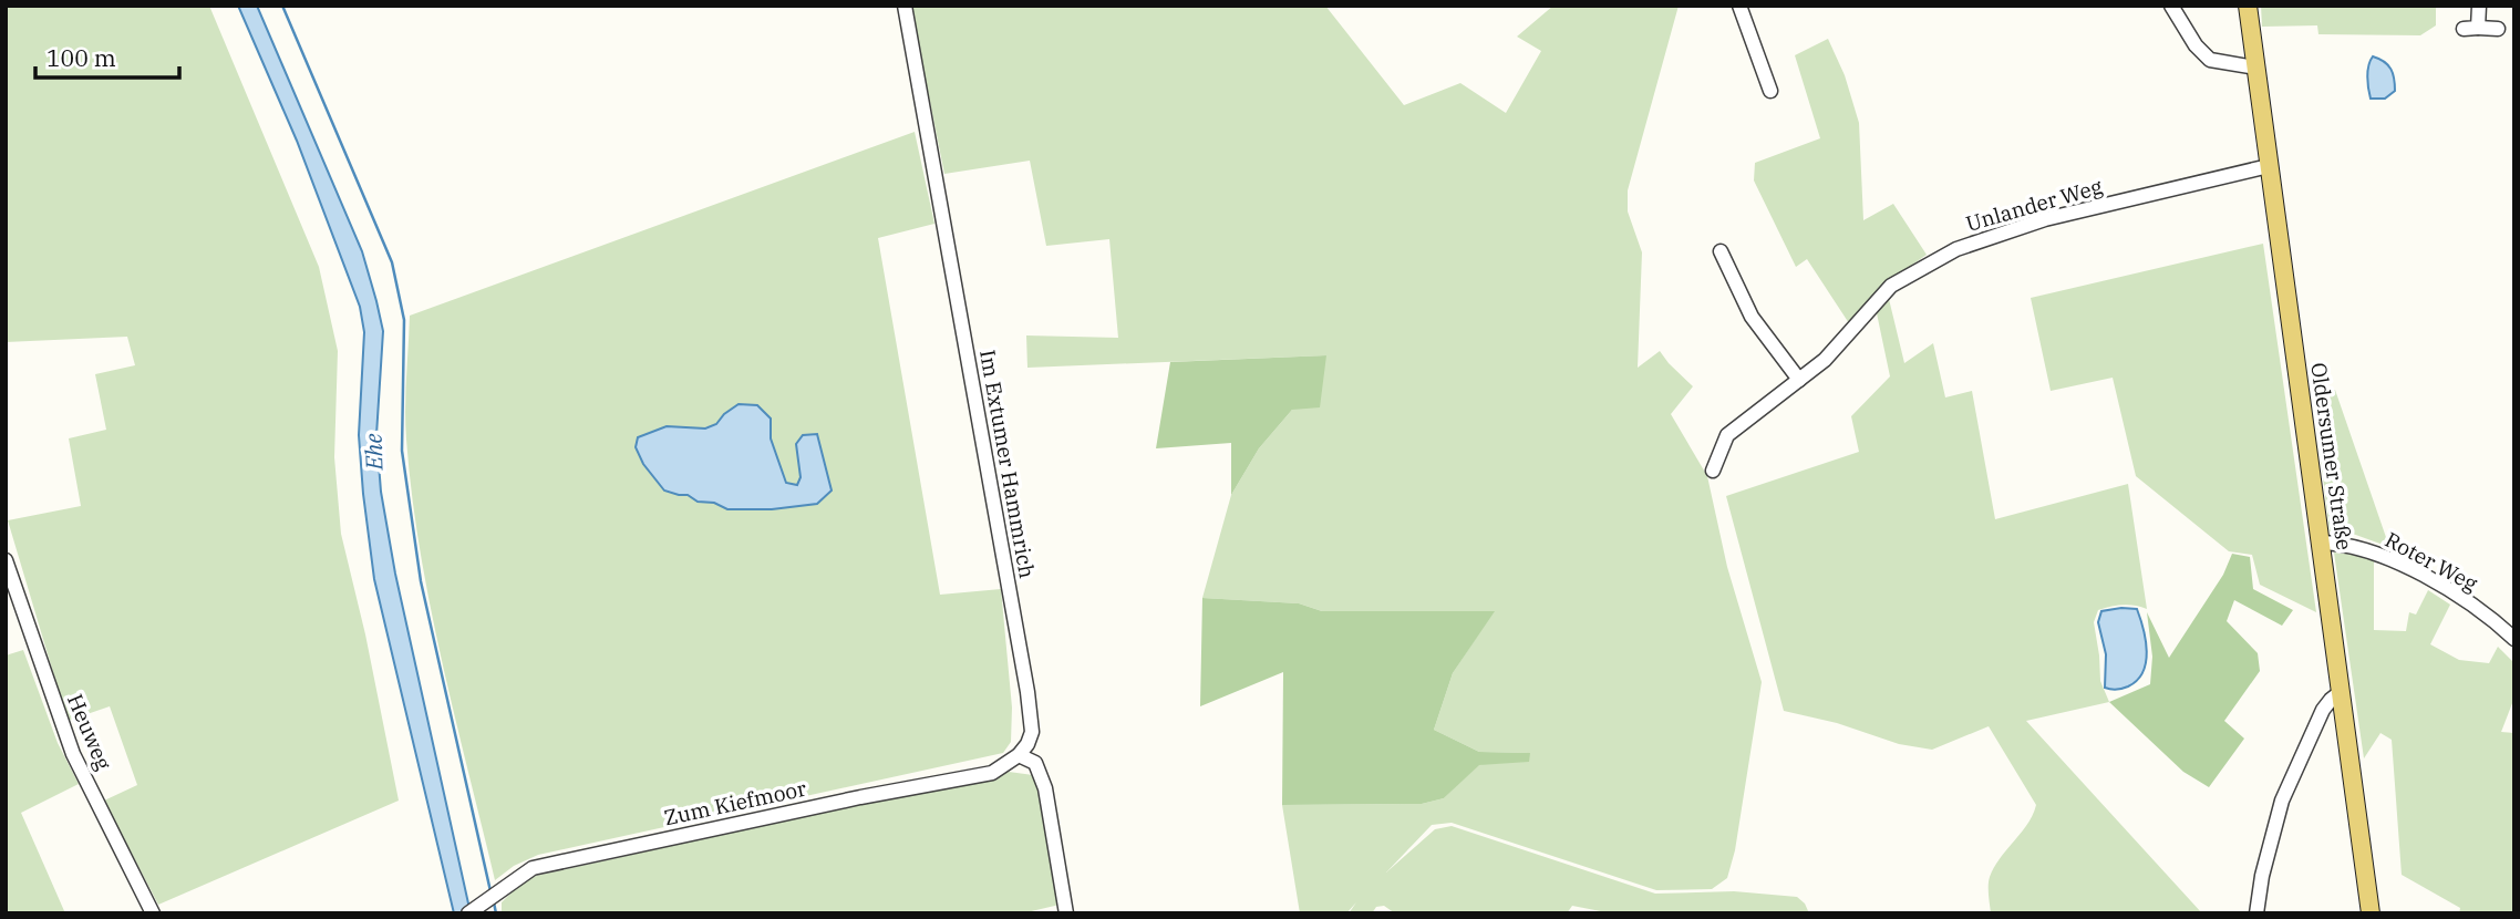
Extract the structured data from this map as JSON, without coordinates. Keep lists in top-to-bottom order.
{
  "streets": {
    "main road": ["Oldersumer Straße"],
    "street": [
      "Unlander Weg",
      "Im Extumer Hammrich",
      "Roter Weg",
      "Heuweg",
      "Zum Kiefmoor"
    ]
  },
  "crossings": [
    ["Unlander Weg", "Oldersumer Straße"],
    ["Oldersumer Straße", "Roter Weg"],
    ["Im Extumer Hammrich", "Zum Kiefmoor"]
  ],
  "water": ["Ehe"],
  "scale_bar": "100 m"
}
